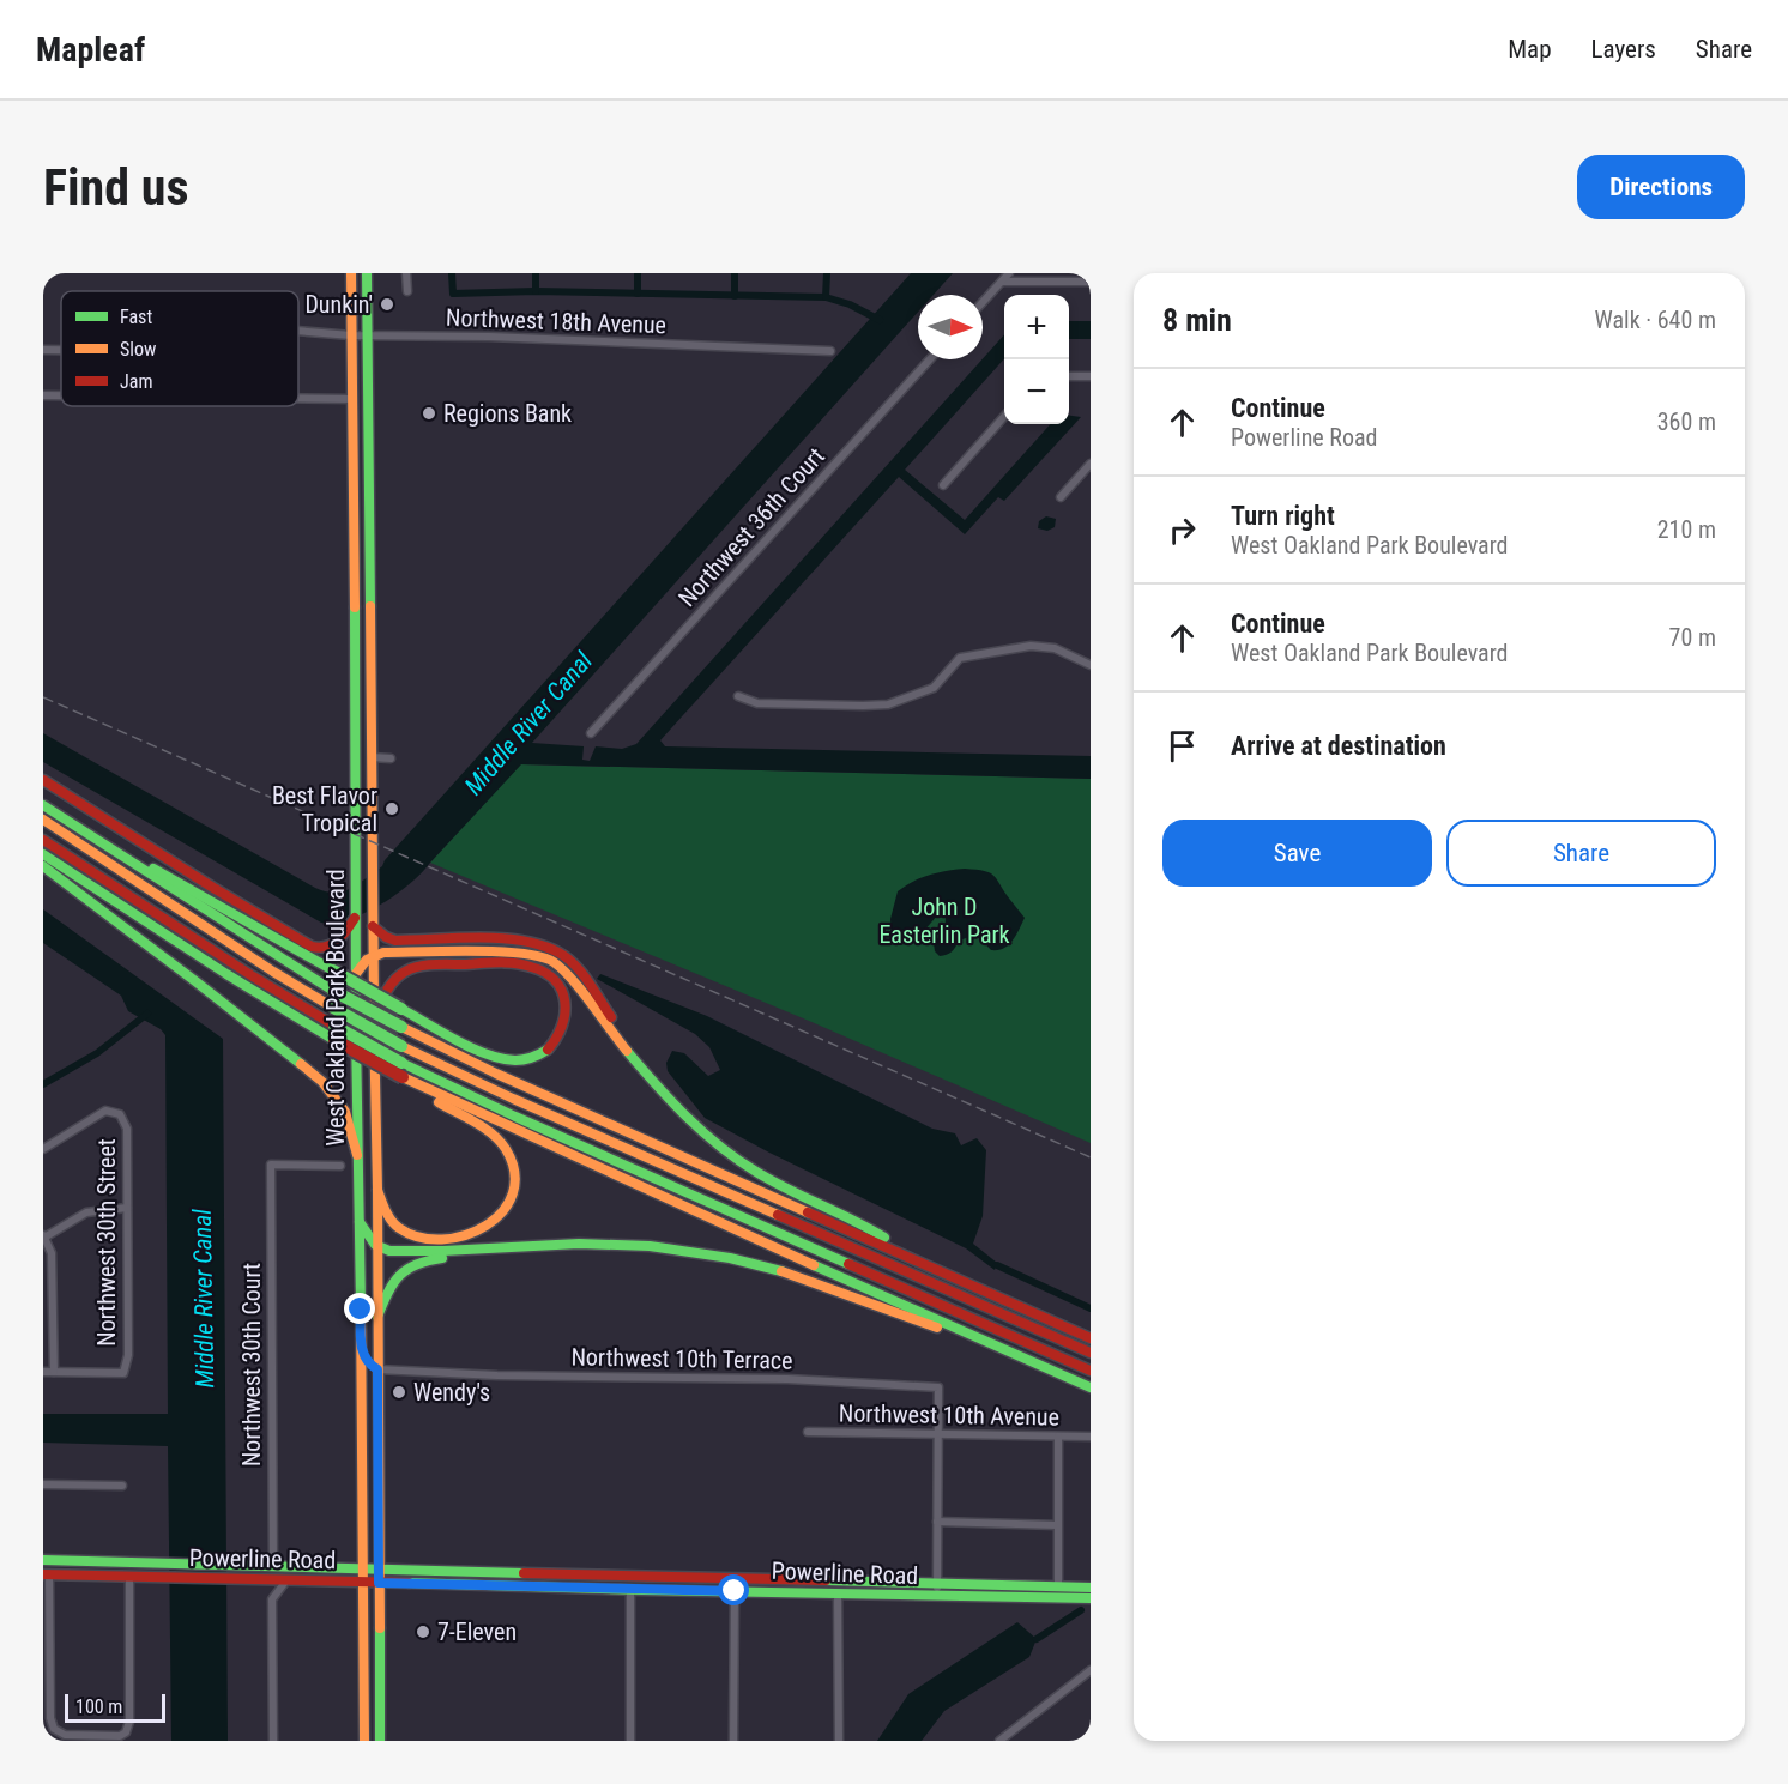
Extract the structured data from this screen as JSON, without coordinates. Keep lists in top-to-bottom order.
{
  "streets": {
    "main road": ["West Oakland Park Boulevard", "Powerline Road"],
    "street": [
      "Northwest 18th Avenue",
      "Northwest 36th Court",
      "Northwest 30th Street",
      "Northwest 10th Terrace",
      "Northwest 30th Court",
      "Northwest 10th Avenue"
    ]
  },
  "crossings": [
    ["Northwest 18th Avenue", "West Oakland Park Boulevard"],
    ["West Oakland Park Boulevard", "Northwest 10th Terrace"],
    ["West Oakland Park Boulevard", "Powerline Road"],
    ["Northwest 10th Terrace", "Northwest 10th Avenue"],
    ["Northwest 30th Court", "Powerline Road"]
  ],
  "water": ["Middle River Canal"],
  "parks": ["John D Easterlin Park"],
  "places": [
    "Dunkin'",
    "Regions Bank",
    "Best Flavor Tropical",
    "Wendy's",
    "7-Eleven"
  ],
  "legend": ["Fast", "Slow", "Jam"],
  "scale_bar": "100 m",
  "north": "right",
  "page": {
    "header": "Mapleaf",
    "nav": ["Map", "Layers", "Share"],
    "buttons": [
      "Directions",
      ["Save", "Share"]
    ],
    "title": "Find us",
    "heading": ["8 min", "Walk · 640 m"],
    "map_buttons": ["+", "−"],
    "list": [
      ["Continue", "Powerline Road", "360 m"],
      ["Turn right", "West Oakland Park Boulevard", "210 m"],
      ["Continue", "West Oakland Park Boulevard", "70 m"],
      "Arrive at destination"
    ],
    "scale": "100 m"
  }
}
